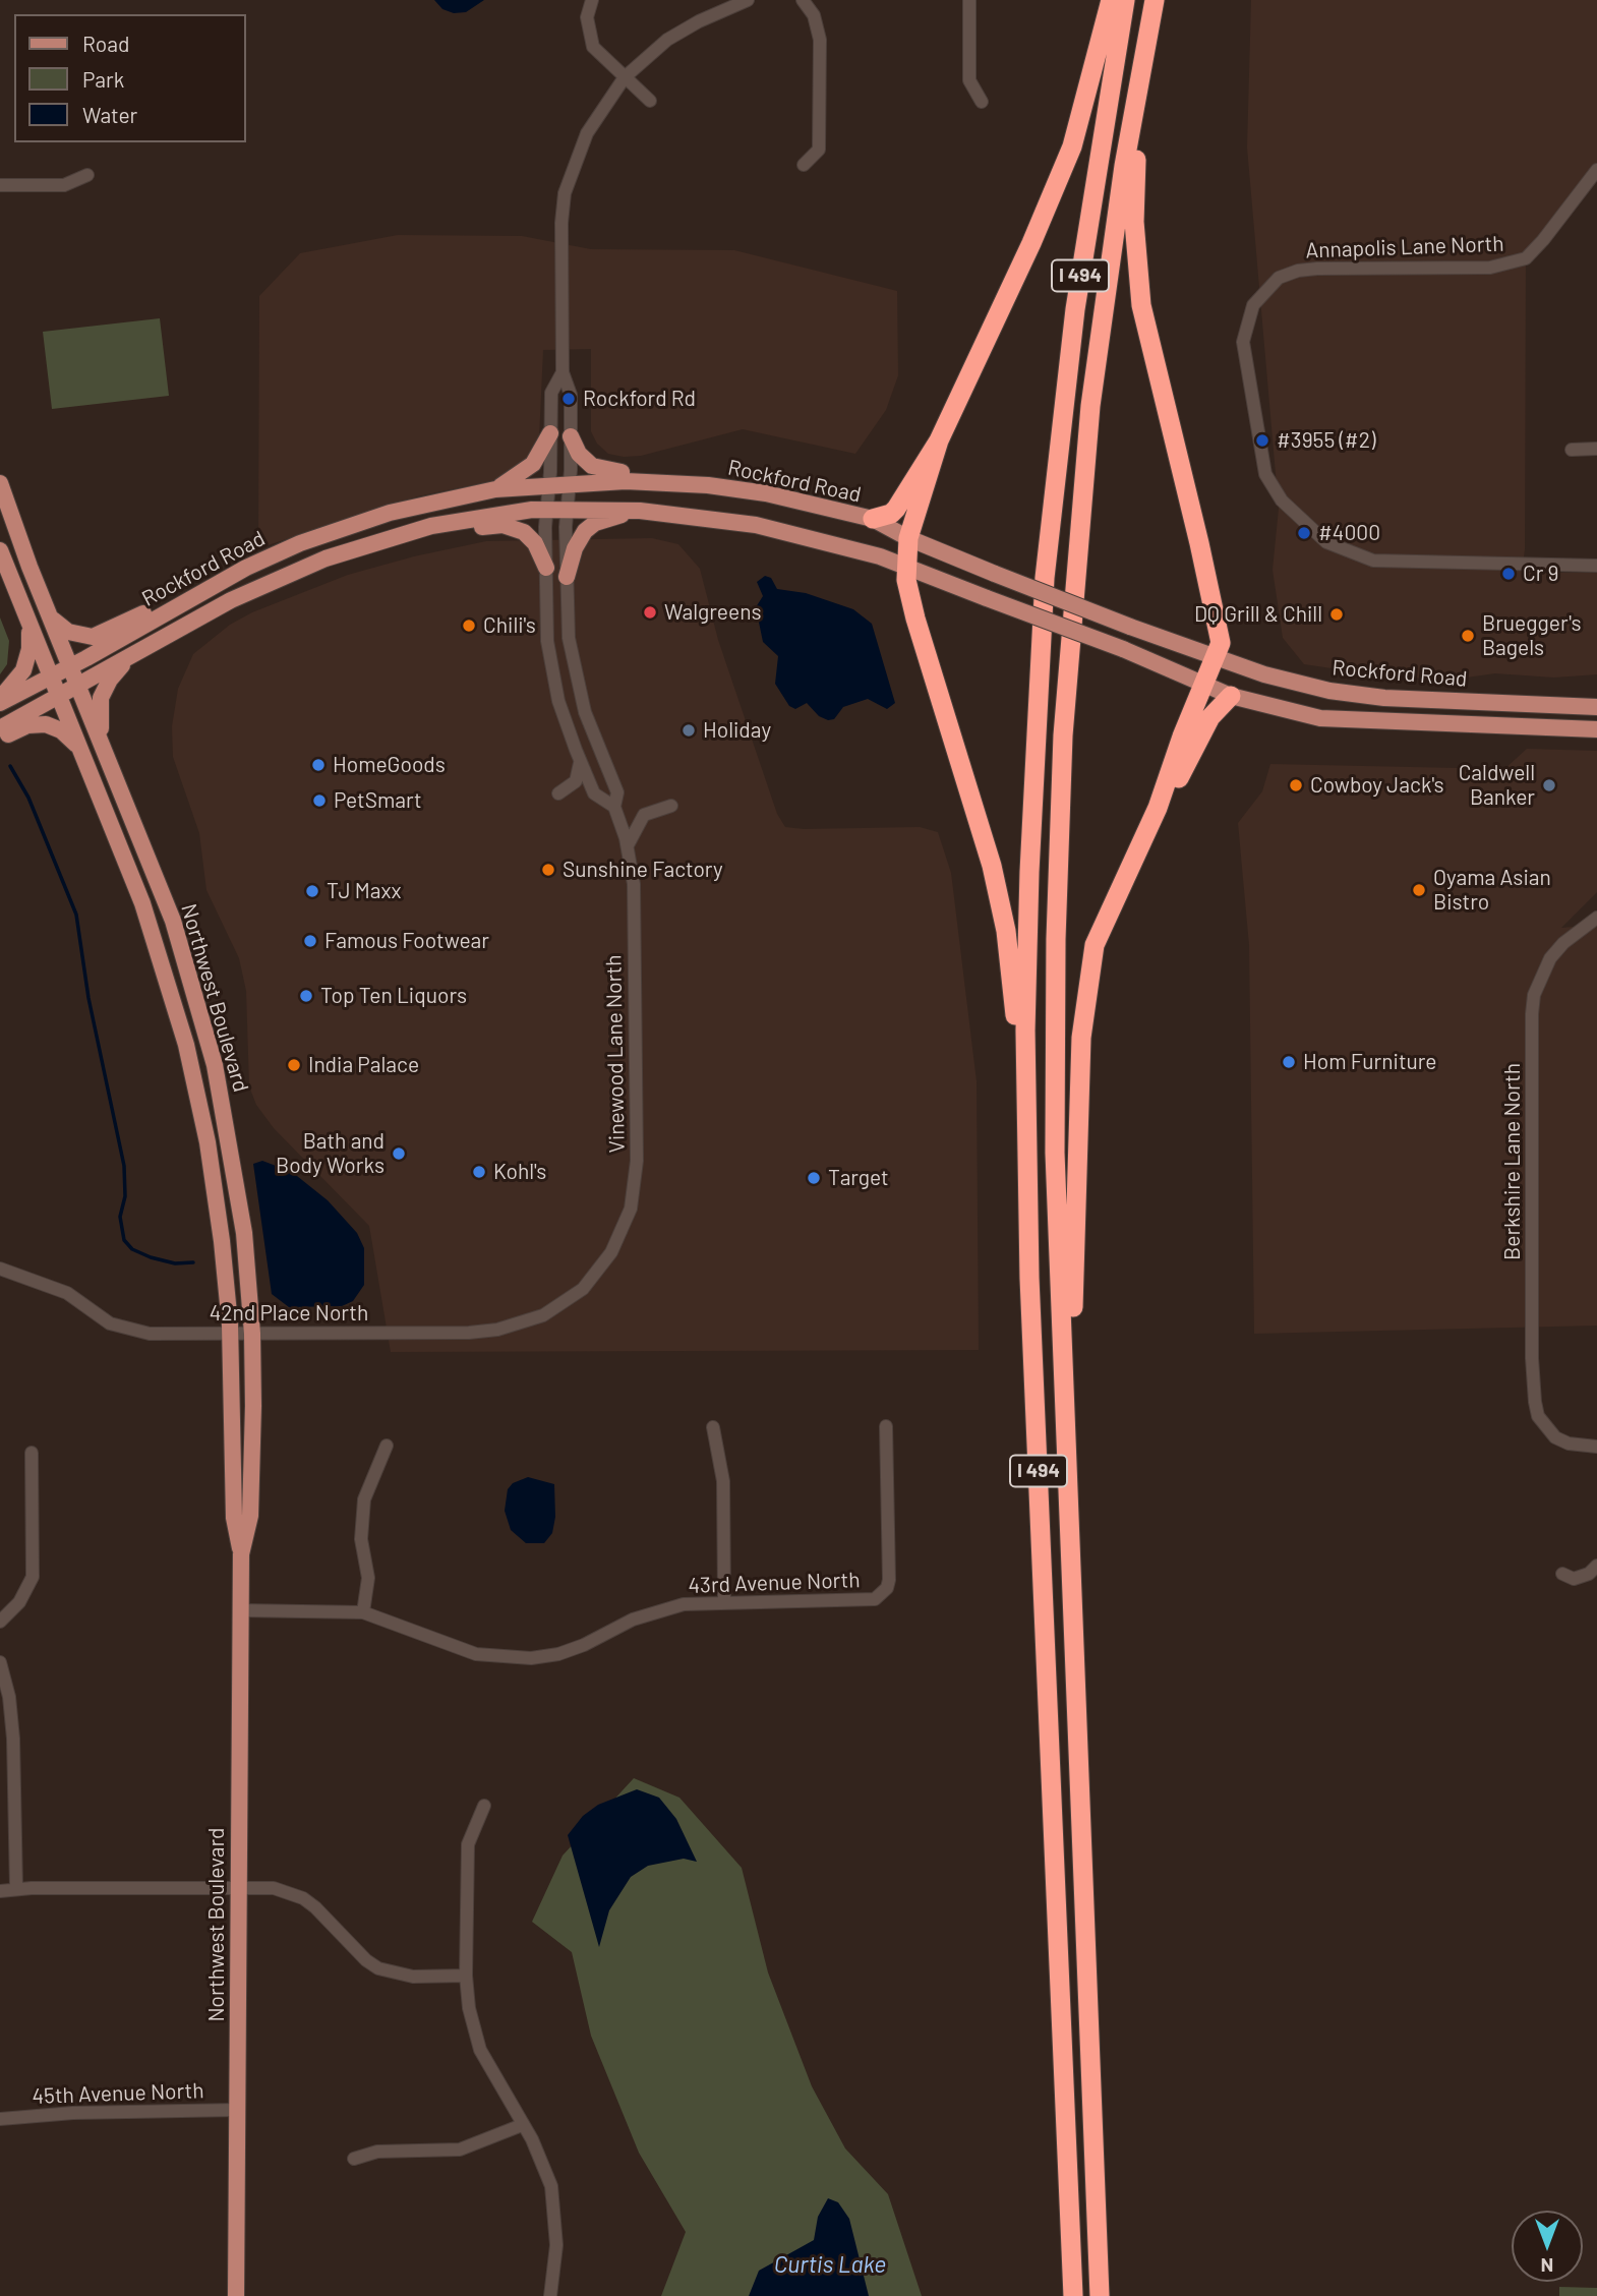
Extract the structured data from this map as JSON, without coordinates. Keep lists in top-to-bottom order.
{
  "streets": {
    "highway": ["I 494"],
    "main road": ["Rockford Road", "Northwest Boulevard"],
    "street": [
      "Annapolis Lane North",
      "Vinewood Lane North",
      "Berkshire Lane North",
      "42nd Place North",
      "43rd Avenue North",
      "45th Avenue North"
    ]
  },
  "crossings": [
    ["Rockford Road", "Northwest Boulevard"],
    ["Rockford Road", "Vinewood Lane North"],
    ["Northwest Boulevard", "42nd Place North"],
    ["Northwest Boulevard", "43rd Avenue North"],
    ["Northwest Boulevard", "45th Avenue North"],
    ["Vinewood Lane North", "42nd Place North"]
  ],
  "water": ["Curtis Lake"],
  "places": [
    "Rockford Rd",
    "#3955 (#2)",
    "#4000",
    "Cr 9",
    "Walgreens",
    "DQ Grill & Chill",
    "Chili's",
    "Bruegger's Bagels",
    "Holiday",
    "HomeGoods",
    "Cowboy Jack's",
    "Caldwell Banker",
    "PetSmart",
    "Sunshine Factory",
    "Oyama Asian Bistro",
    "TJ Maxx",
    "Famous Footwear",
    "Top Ten Liquors",
    "Hom Furniture",
    "India Palace",
    "Bath and Body Works",
    "Kohl's",
    "Target"
  ],
  "legend": ["Road", "Park", "Water"],
  "north": "bottom"
}
